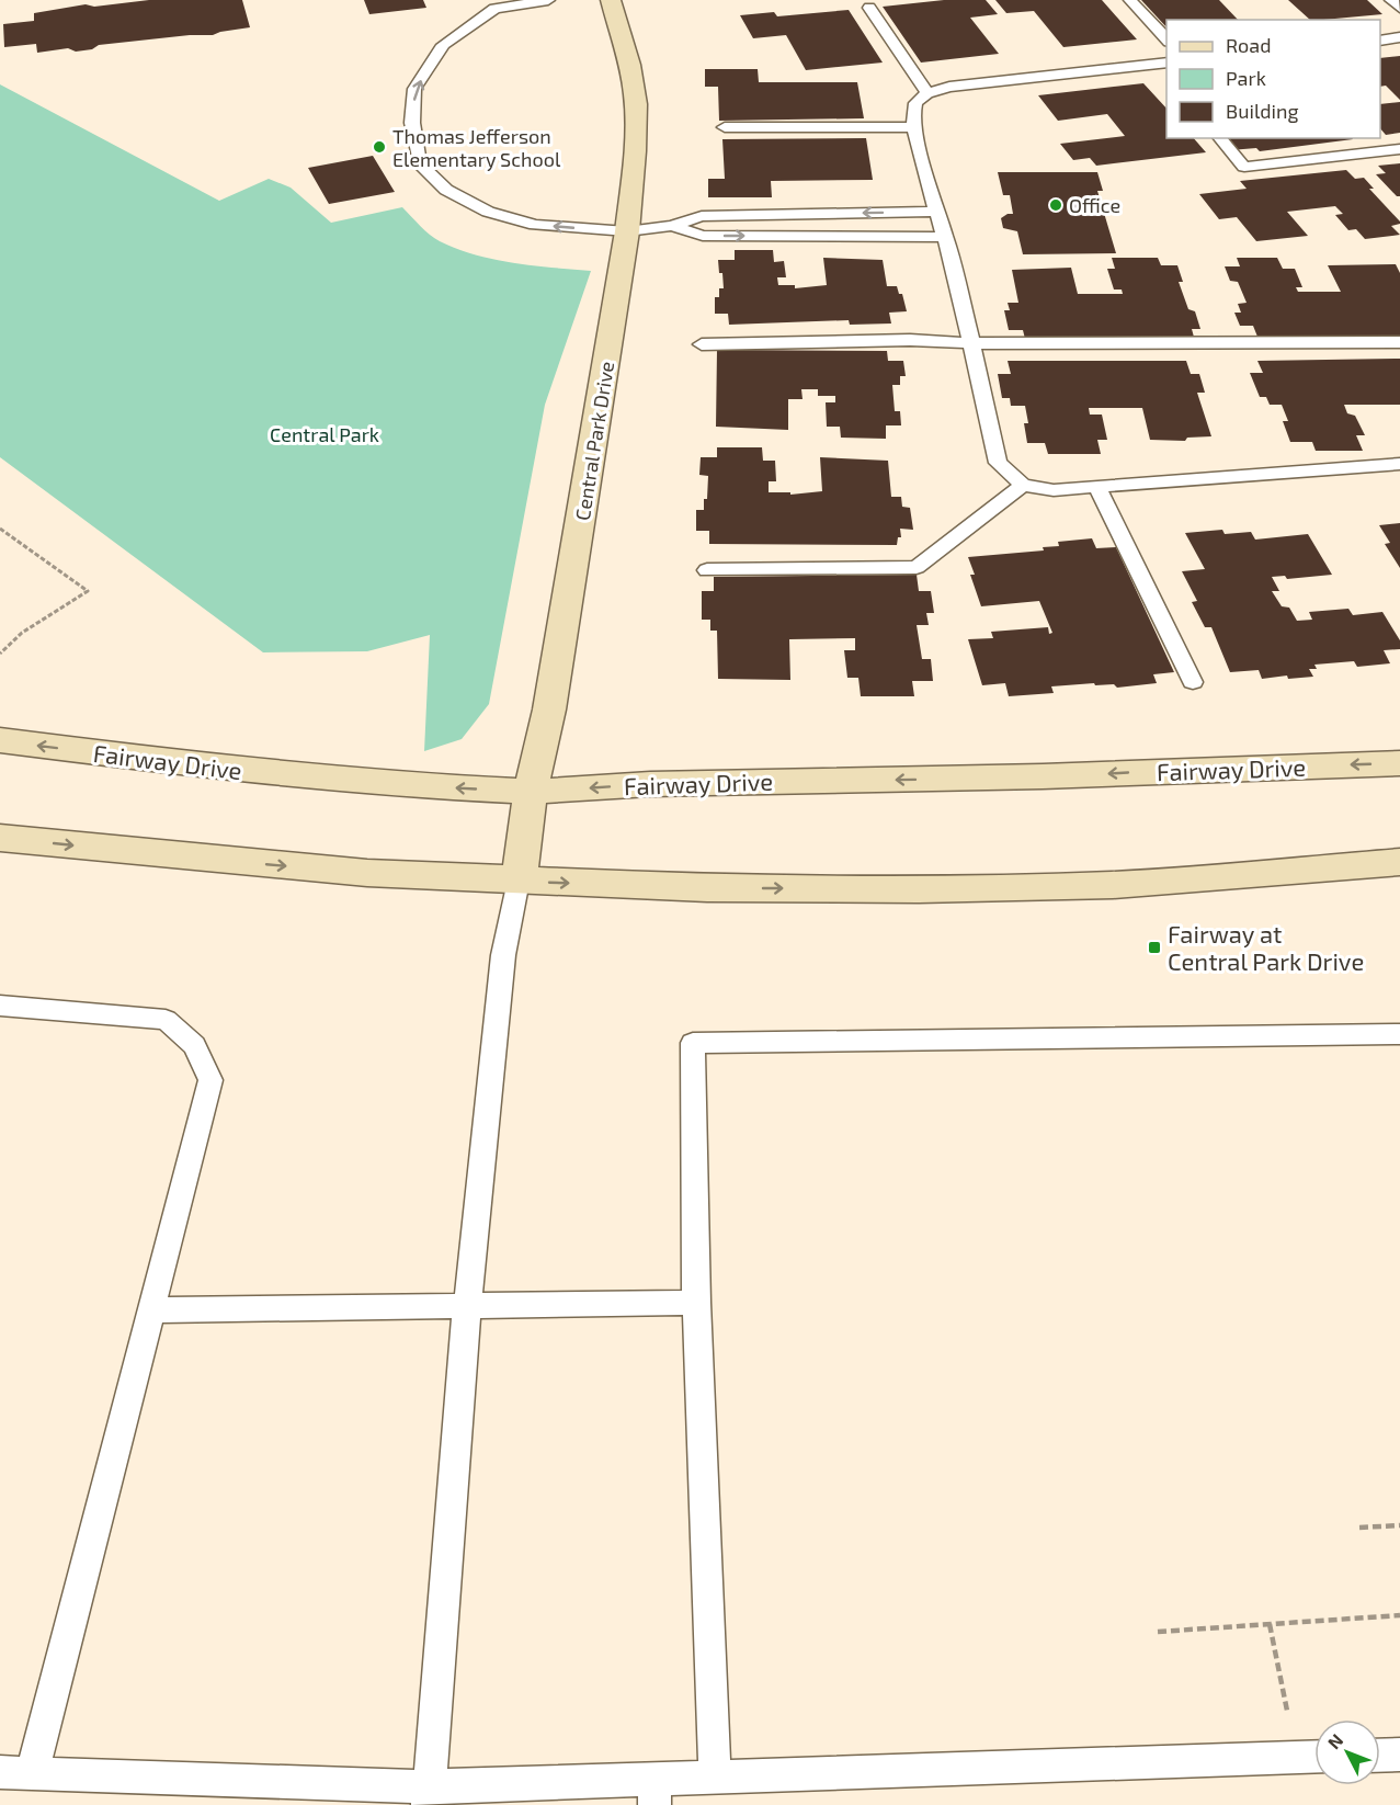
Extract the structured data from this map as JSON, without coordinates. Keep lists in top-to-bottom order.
{
  "streets": {
    "main road": ["Central Park Drive", "Fairway Drive"]
  },
  "crossings": [
    ["Central Park Drive", "Fairway Drive"]
  ],
  "parks": ["Central Park"],
  "places": {
    "other": ["Thomas Jefferson Elementary School", "Office"],
    "transit": ["Fairway at Central Park Drive"]
  },
  "legend": ["Road", "Park", "Building"],
  "north": "top left"
}
